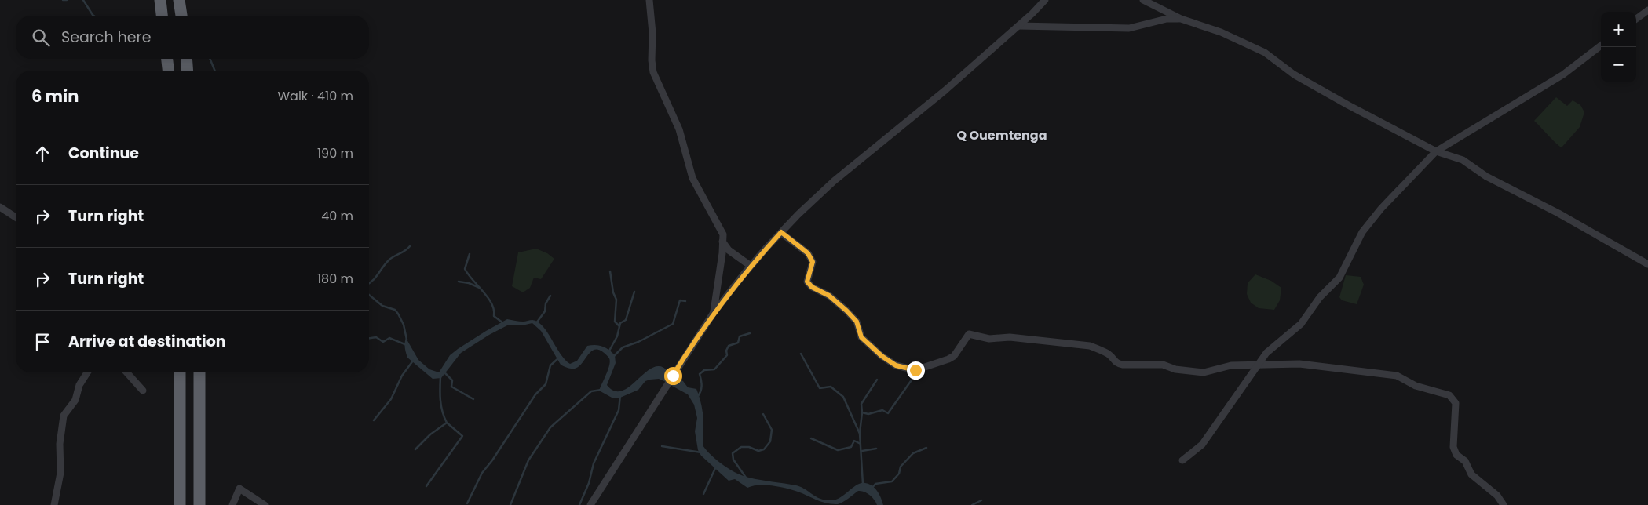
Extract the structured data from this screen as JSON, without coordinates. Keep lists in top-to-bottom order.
{
  "districts": ["Q Ouemtenga"],
  "page": {
    "map_buttons": ["+", "−"],
    "search": "Search here",
    "heading": ["6 min", "Walk · 410 m"],
    "list": [
      ["Continue", "190 m"],
      ["Turn right", "40 m"],
      ["Turn right", "180 m"],
      "Arrive at destination"
    ]
  }
}
